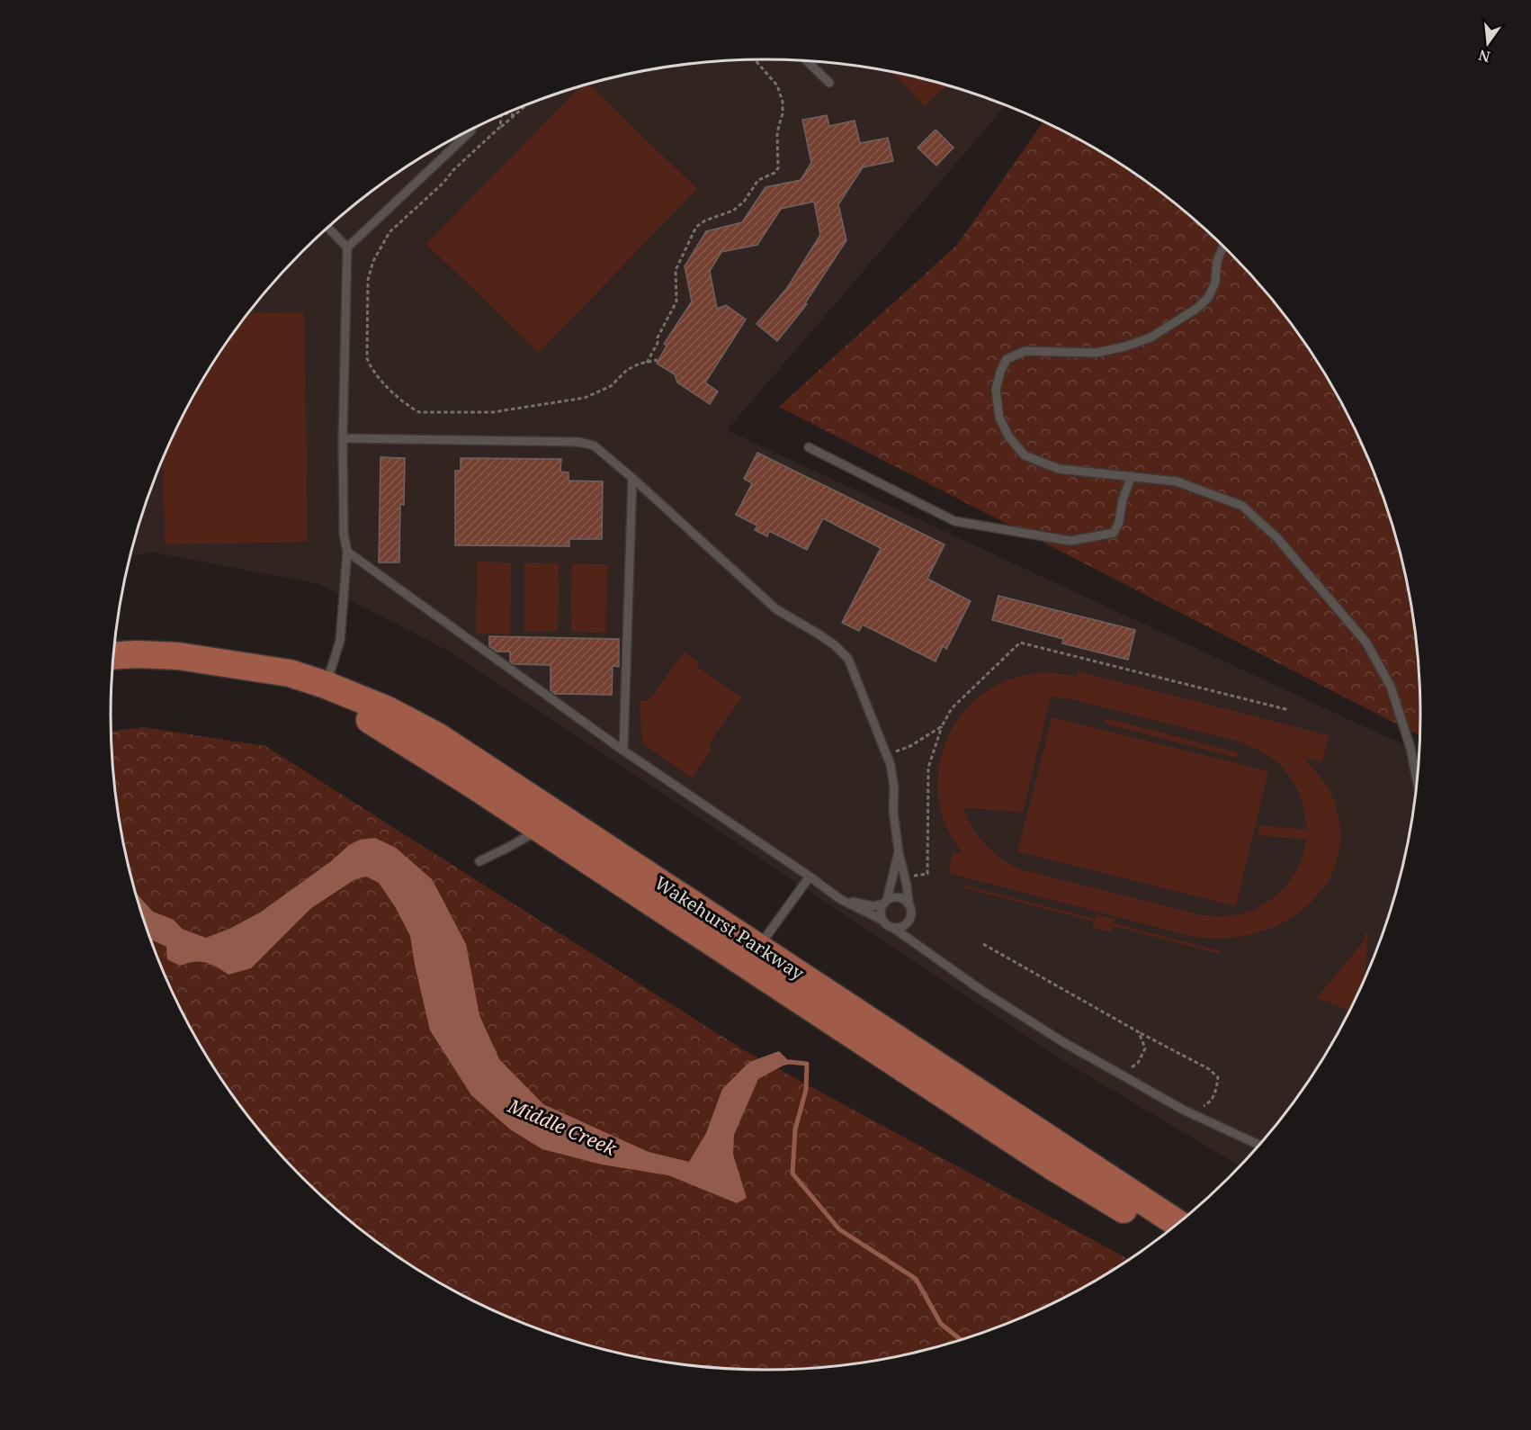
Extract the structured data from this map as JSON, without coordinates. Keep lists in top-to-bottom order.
{
  "streets": {
    "main road": ["Wakehurst Parkway"]
  },
  "water": ["Middle Creek"],
  "north": "bottom"
}
